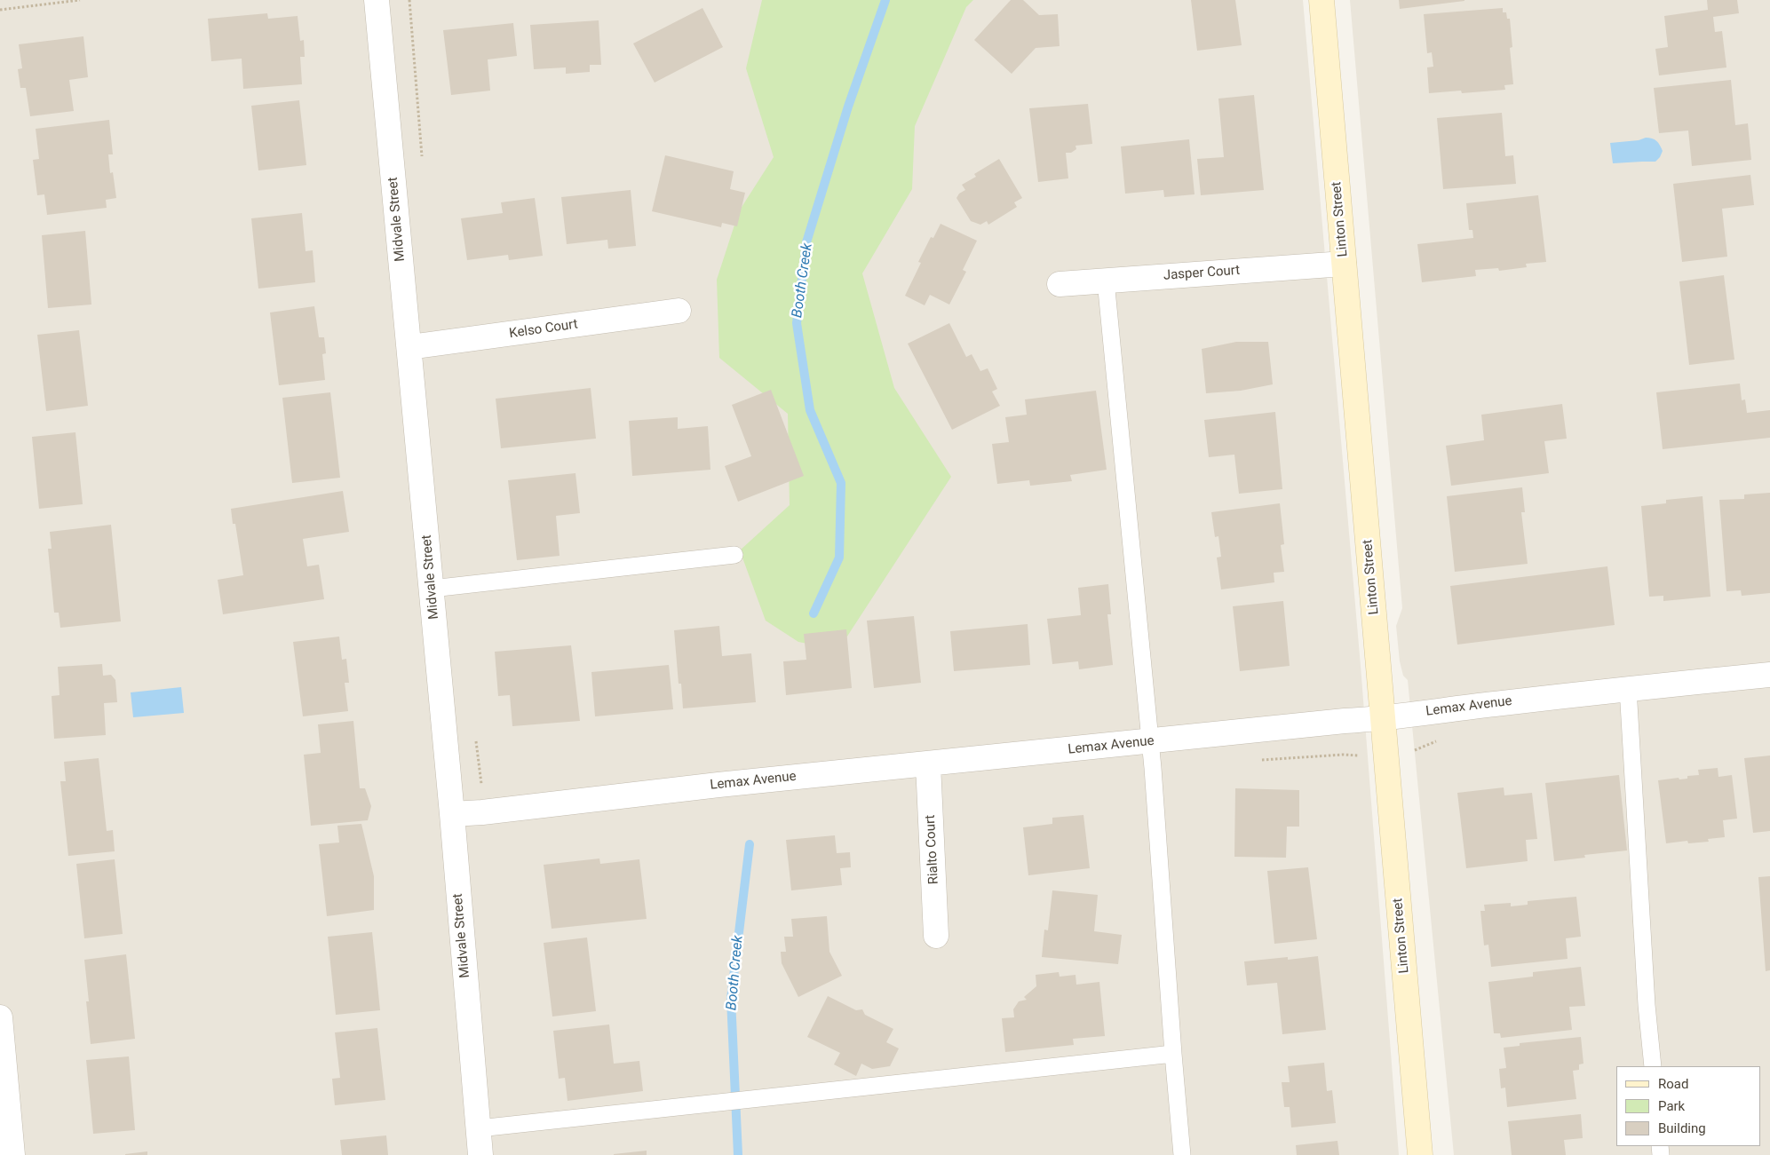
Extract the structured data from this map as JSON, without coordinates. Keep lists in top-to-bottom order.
{
  "streets": {
    "street": [
      "Midvale Street",
      "Linton Street",
      "Jasper Court",
      "Kelso Court",
      "Lemax Avenue",
      "Rialto Court"
    ]
  },
  "crossings": [
    ["Midvale Street", "Kelso Court"],
    ["Midvale Street", "Lemax Avenue"],
    ["Linton Street", "Jasper Court"],
    ["Linton Street", "Lemax Avenue"],
    ["Lemax Avenue", "Rialto Court"]
  ],
  "water": ["Booth Creek"],
  "legend": ["Road", "Park", "Building"]
}
